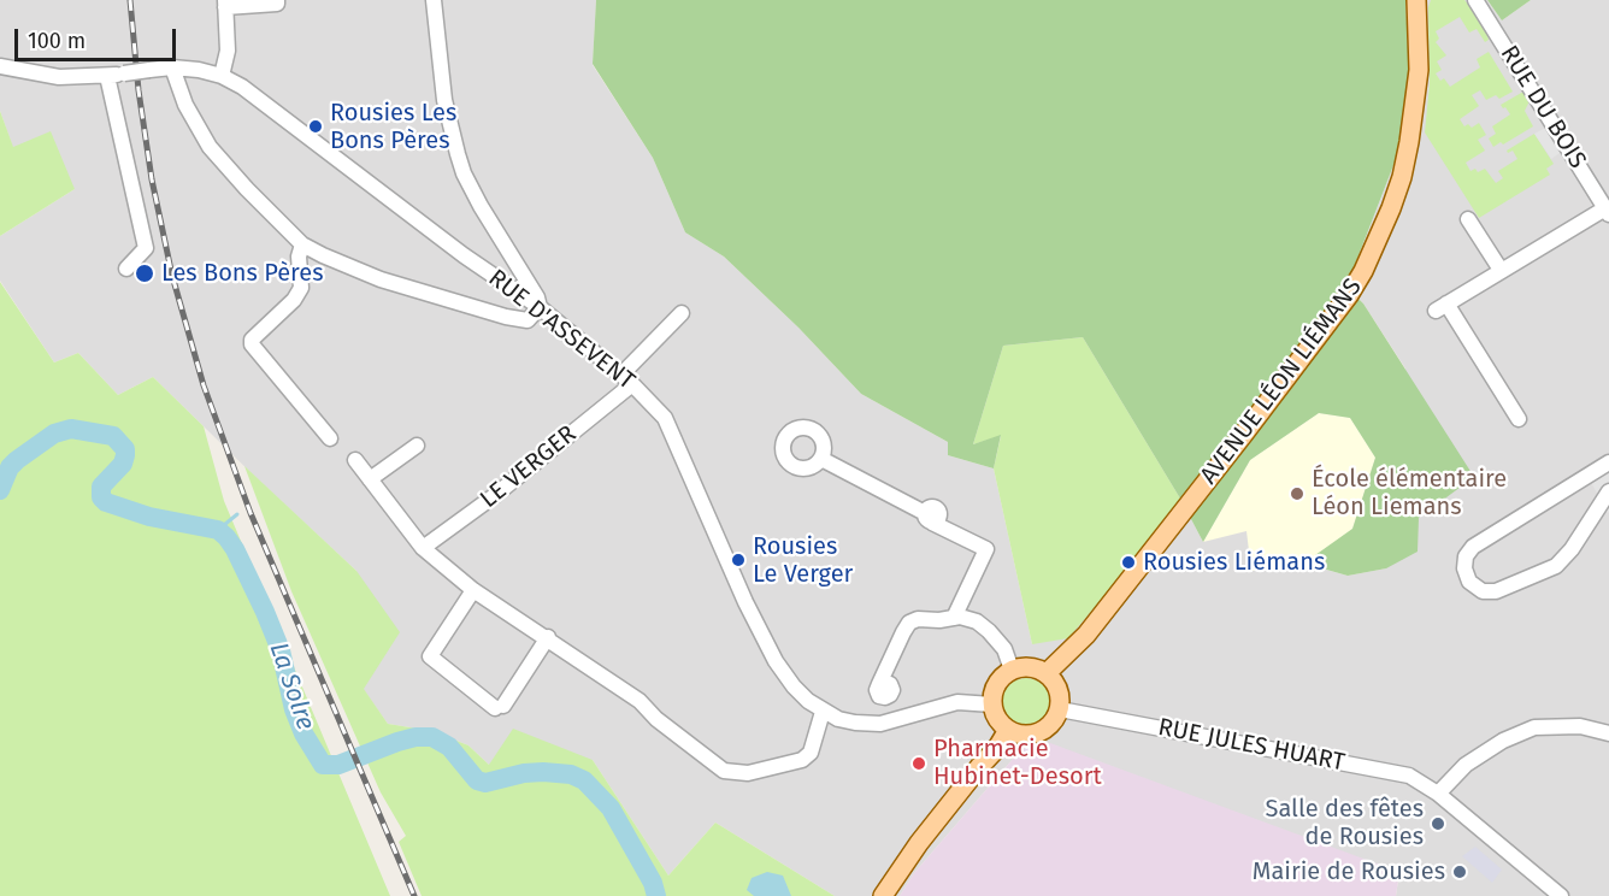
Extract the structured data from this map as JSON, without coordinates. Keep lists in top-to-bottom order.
{
  "streets": {
    "main road": ["AVENUE LÉON LIÉMANS"],
    "street": [
      "RUE DU BOIS",
      "RUE D'ASSEVENT",
      "LE VERGER",
      "RUE JULES HUART"
    ]
  },
  "crossings": [
    ["RUE D'ASSEVENT", "AVENUE LÉON LIÉMANS"],
    ["RUE D'ASSEVENT", "LE VERGER"],
    ["RUE D'ASSEVENT", "RUE JULES HUART"],
    ["AVENUE LÉON LIÉMANS", "RUE JULES HUART"]
  ],
  "water": ["La Solre"],
  "places": [
    "Rousies Les Bons Pères",
    "Les Bons Pères",
    "École élémentaire Léon Liemans",
    "Rousies Le Verger",
    "Rousies Liémans",
    "Pharmacie Hubinet-Desort",
    "Salle des fêtes de Rousies",
    "Mairie de Rousies"
  ],
  "scale_bar": "100 m"
}
